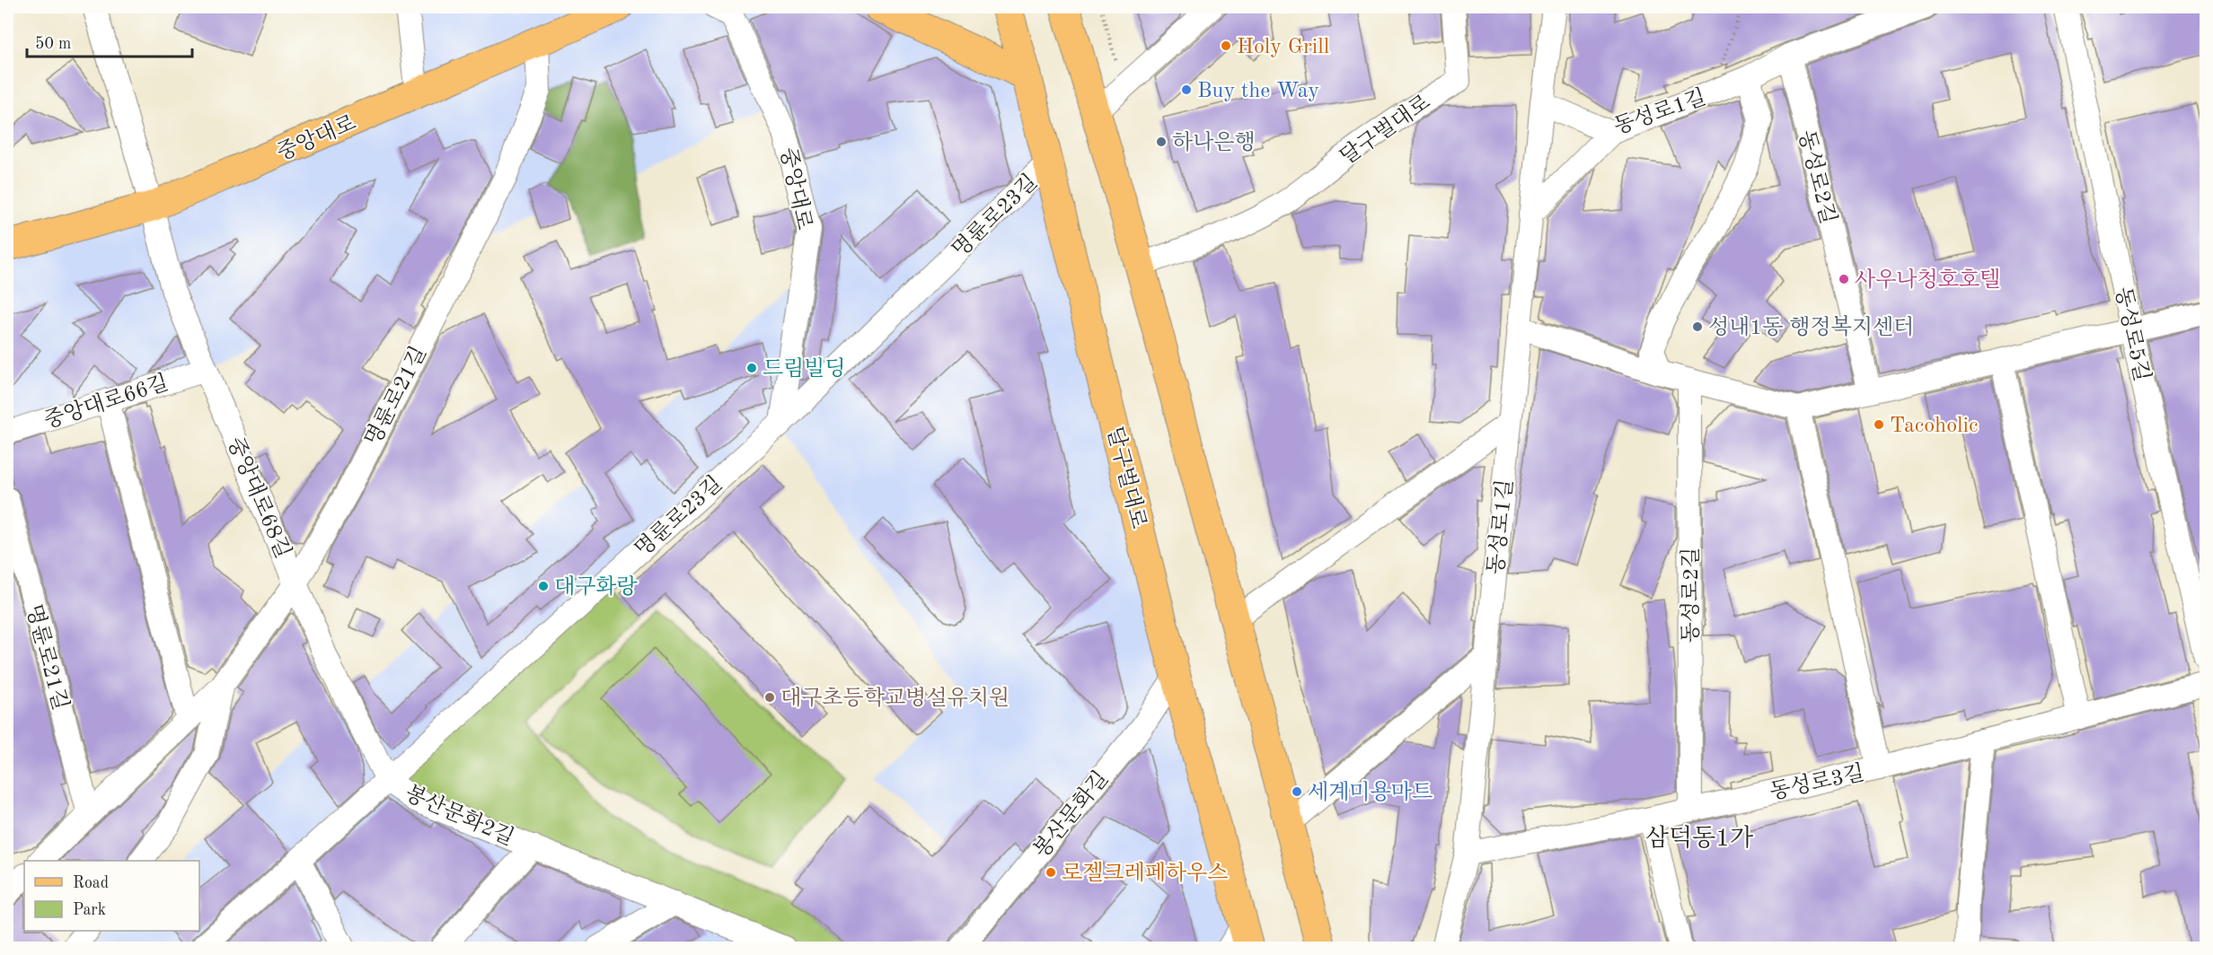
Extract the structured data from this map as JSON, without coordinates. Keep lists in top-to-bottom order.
{
  "streets": {
    "main road": ["달구벌대로", "중앙대로"],
    "street": [
      "동성로1길",
      "동성로2길",
      "명륜로23길",
      "동성로5길",
      "명륜로21길",
      "중앙대로66길",
      "중앙대로68길",
      "동성로3길",
      "봉산문화길",
      "봉산문화2길"
    ]
  },
  "crossings": [
    ["동성로1길", "동성로2길"],
    ["동성로1길", "동성로3길"],
    ["달구벌대로", "명륜로23길"],
    ["달구벌대로", "봉산문화길"],
    ["중앙대로", "명륜로23길"],
    ["중앙대로", "명륜로21길"],
    ["중앙대로", "중앙대로68길"],
    ["동성로2길", "동성로3길"],
    ["명륜로23길", "중앙대로68길"],
    ["명륜로23길", "봉산문화2길"],
    ["명륜로21길", "중앙대로68길"],
    ["중앙대로66길", "중앙대로68길"],
    ["중앙대로68길", "봉산문화2길"]
  ],
  "districts": ["삼덕동1가"],
  "places": [
    "Holy Grill",
    "Buy the Way",
    "하나은행",
    "사우나청호호텔",
    "성내1동 행정복지센터",
    "드림빌딩",
    "Tacoholic",
    "대구화랑",
    "대구초등학교병설유치원",
    "세계미용마트",
    "로젤크레페하우스"
  ],
  "legend": ["Road", "Park"],
  "scale_bar": "50 m"
}
